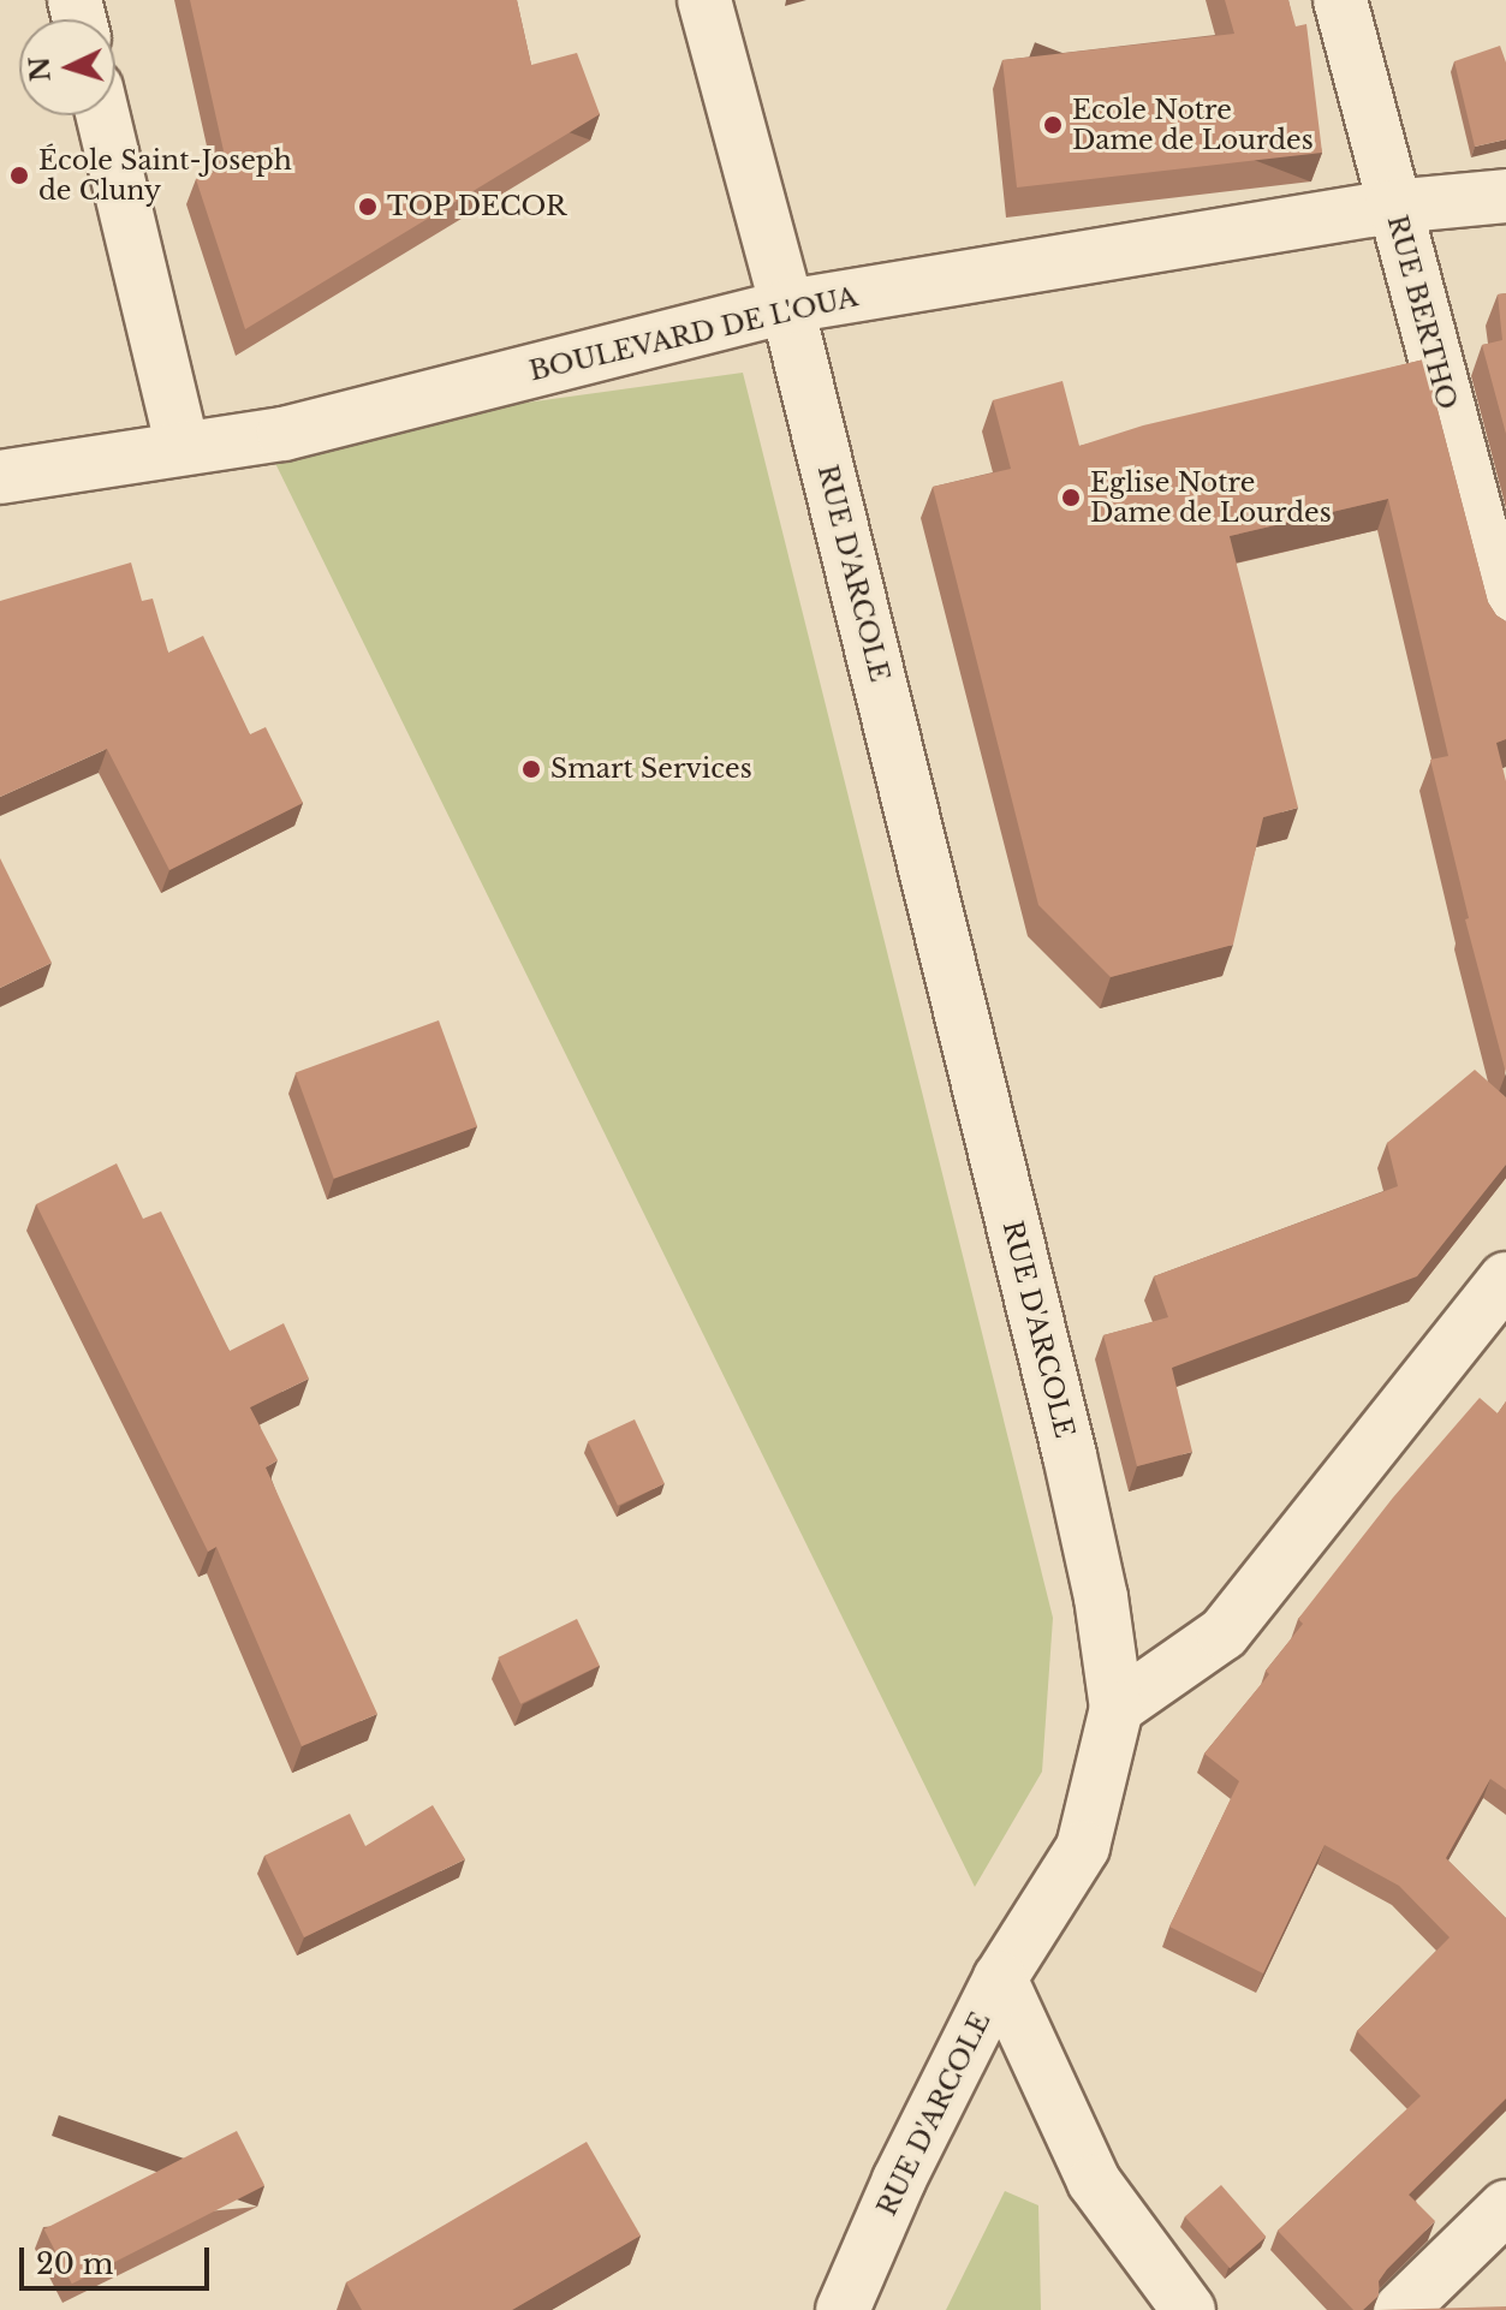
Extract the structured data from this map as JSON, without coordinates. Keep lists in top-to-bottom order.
{
  "streets": {
    "street": ["RUE BERTHO", "BOULEVARD DE L'OUA", "RUE D'ARCOLE"]
  },
  "crossings": [
    ["RUE BERTHO", "BOULEVARD DE L'OUA"],
    ["BOULEVARD DE L'OUA", "RUE D'ARCOLE"]
  ],
  "places": [
    "Ecole Notre Dame de Lourdes",
    "École Saint-Joseph de Cluny",
    "TOP DECOR",
    "Eglise Notre Dame de Lourdes",
    "Smart Services"
  ],
  "scale_bar": "20 m",
  "north": "left"
}
